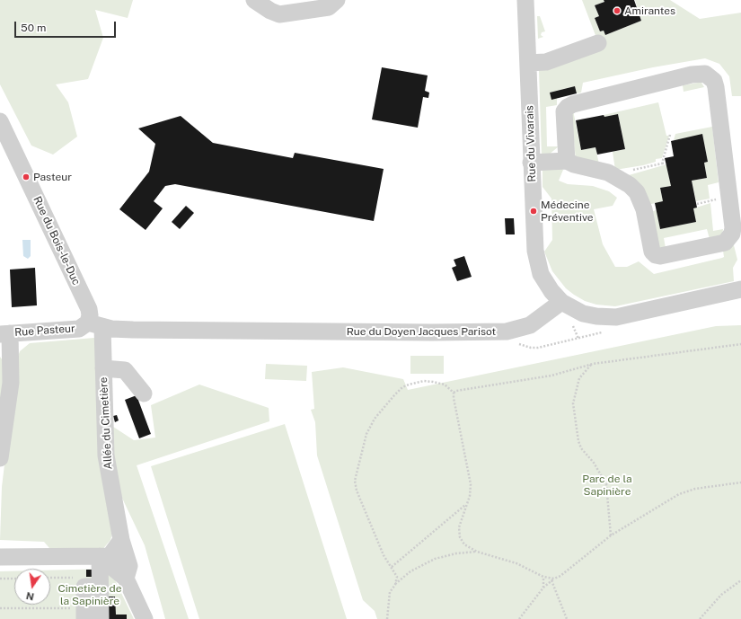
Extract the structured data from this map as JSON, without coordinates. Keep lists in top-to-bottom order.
{
  "streets": {
    "street": [
      "Rue du Vivarais",
      "Rue du Bois-le-Duc",
      "Rue Pasteur",
      "Rue du Doyen Jacques Parisot",
      "Allée du Cimetière"
    ]
  },
  "crossings": [
    ["Rue du Vivarais", "Rue du Doyen Jacques Parisot"],
    ["Rue du Bois-le-Duc", "Rue Pasteur"],
    ["Rue du Bois-le-Duc", "Rue du Doyen Jacques Parisot"],
    ["Rue du Bois-le-Duc", "Allée du Cimetière"],
    ["Rue Pasteur", "Rue du Doyen Jacques Parisot"],
    ["Rue Pasteur", "Allée du Cimetière"],
    ["Rue du Doyen Jacques Parisot", "Allée du Cimetière"]
  ],
  "parks": ["Parc de la Sapinière", "Cimetière de la Sapinière"],
  "places": ["Amirantes", "Pasteur", "Médecine Préventive"],
  "scale_bar": "50 m",
  "north": "bottom"
}
